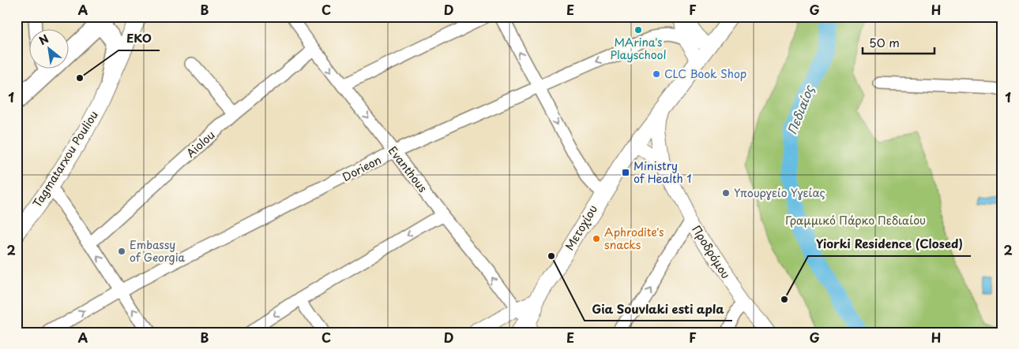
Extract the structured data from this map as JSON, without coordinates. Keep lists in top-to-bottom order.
{
  "streets": {
    "main road": ["Tagmatarxou Pouliou", "Μετοχίου"],
    "street": [
      "Aiolou",
      "Dorieon",
      "Evanthous",
      "Προδρόμου"
    ]
  },
  "crossings": [
    ["Aiolou", "Evanthous"],
    ["Dorieon", "Evanthous"],
    ["Evanthous", "Μετοχίου"],
    ["Μετοχίου", "Προδρόμου"]
  ],
  "water": ["Πεδιαίος"],
  "parks": ["Γραμμικό Πάρκο Πεδιαίου"],
  "places": {
    "other": [
      "MArina's Playschool",
      "CLC Book Shop",
      "EKO",
      "Υπουργείο Υγείας",
      "Aphrodite's snacks",
      "Embassy of Georgia",
      "Gia Souvlaki esti apla",
      "Yiorki Residence (Closed)"
    ],
    "transit": ["Ministry of Health 1"]
  },
  "scale_bar": "50 m",
  "north": "top left",
  "grid": {
    "columns": [
      "A",
      "B",
      "C",
      "D",
      "E",
      "F",
      "G",
      "H"
    ],
    "rows": ["1", "2"]
  }
}
